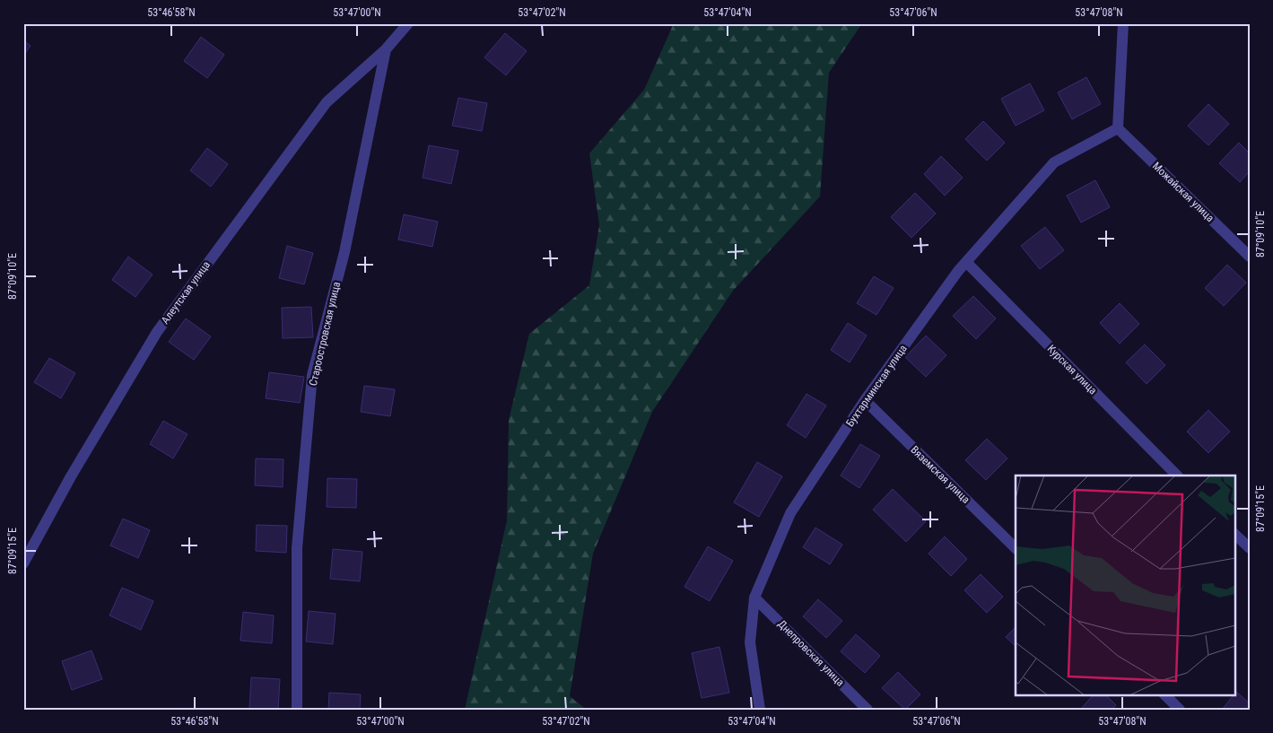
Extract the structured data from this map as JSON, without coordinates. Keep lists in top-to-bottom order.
{
  "streets": {
    "street": [
      "Можайская улица",
      "Алеутская улица",
      "Староостровская улица",
      "Курская улица",
      "Бухтарминская улица",
      "Вяземская улица",
      "Днепровская улица"
    ]
  },
  "crossings": [
    ["Можайская улица", "Бухтарминская улица"],
    ["Алеутская улица", "Староостровская улица"],
    ["Курская улица", "Бухтарминская улица"],
    ["Бухтарминская улица", "Вяземская улица"],
    ["Бухтарминская улица", "Днепровская улица"]
  ],
  "coordinates": [
    "53°46'58\"N",
    "53°47'00\"N",
    "53°47'02\"N",
    "53°47'04\"N",
    "53°47'06\"N",
    "53°47'08\"N",
    "87°09'10\"E",
    "87°09'15\"E"
  ]
}
